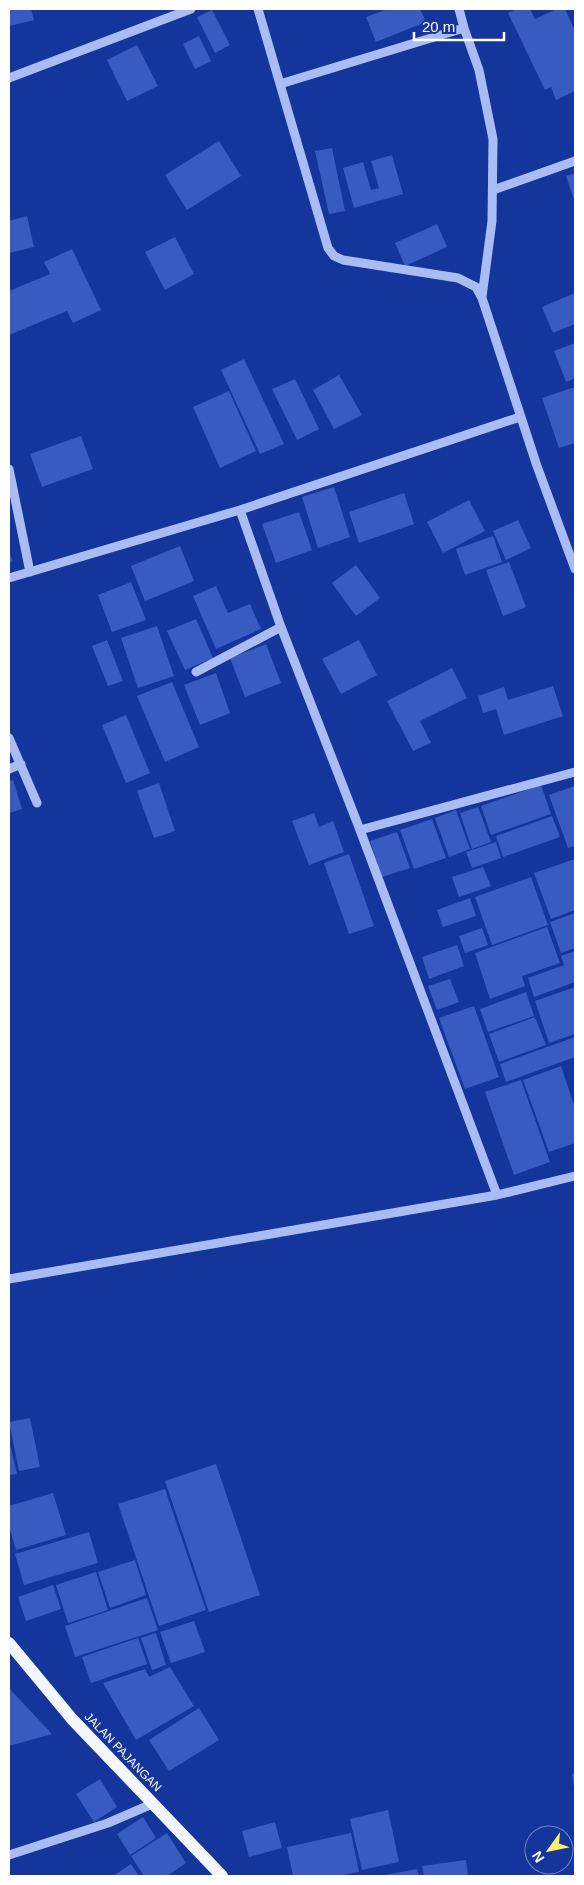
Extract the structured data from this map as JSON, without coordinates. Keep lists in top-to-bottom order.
{
  "streets": {
    "main road": ["JALAN PAJANGAN"]
  },
  "scale_bar": "20 m",
  "north": "bottom left"
}
